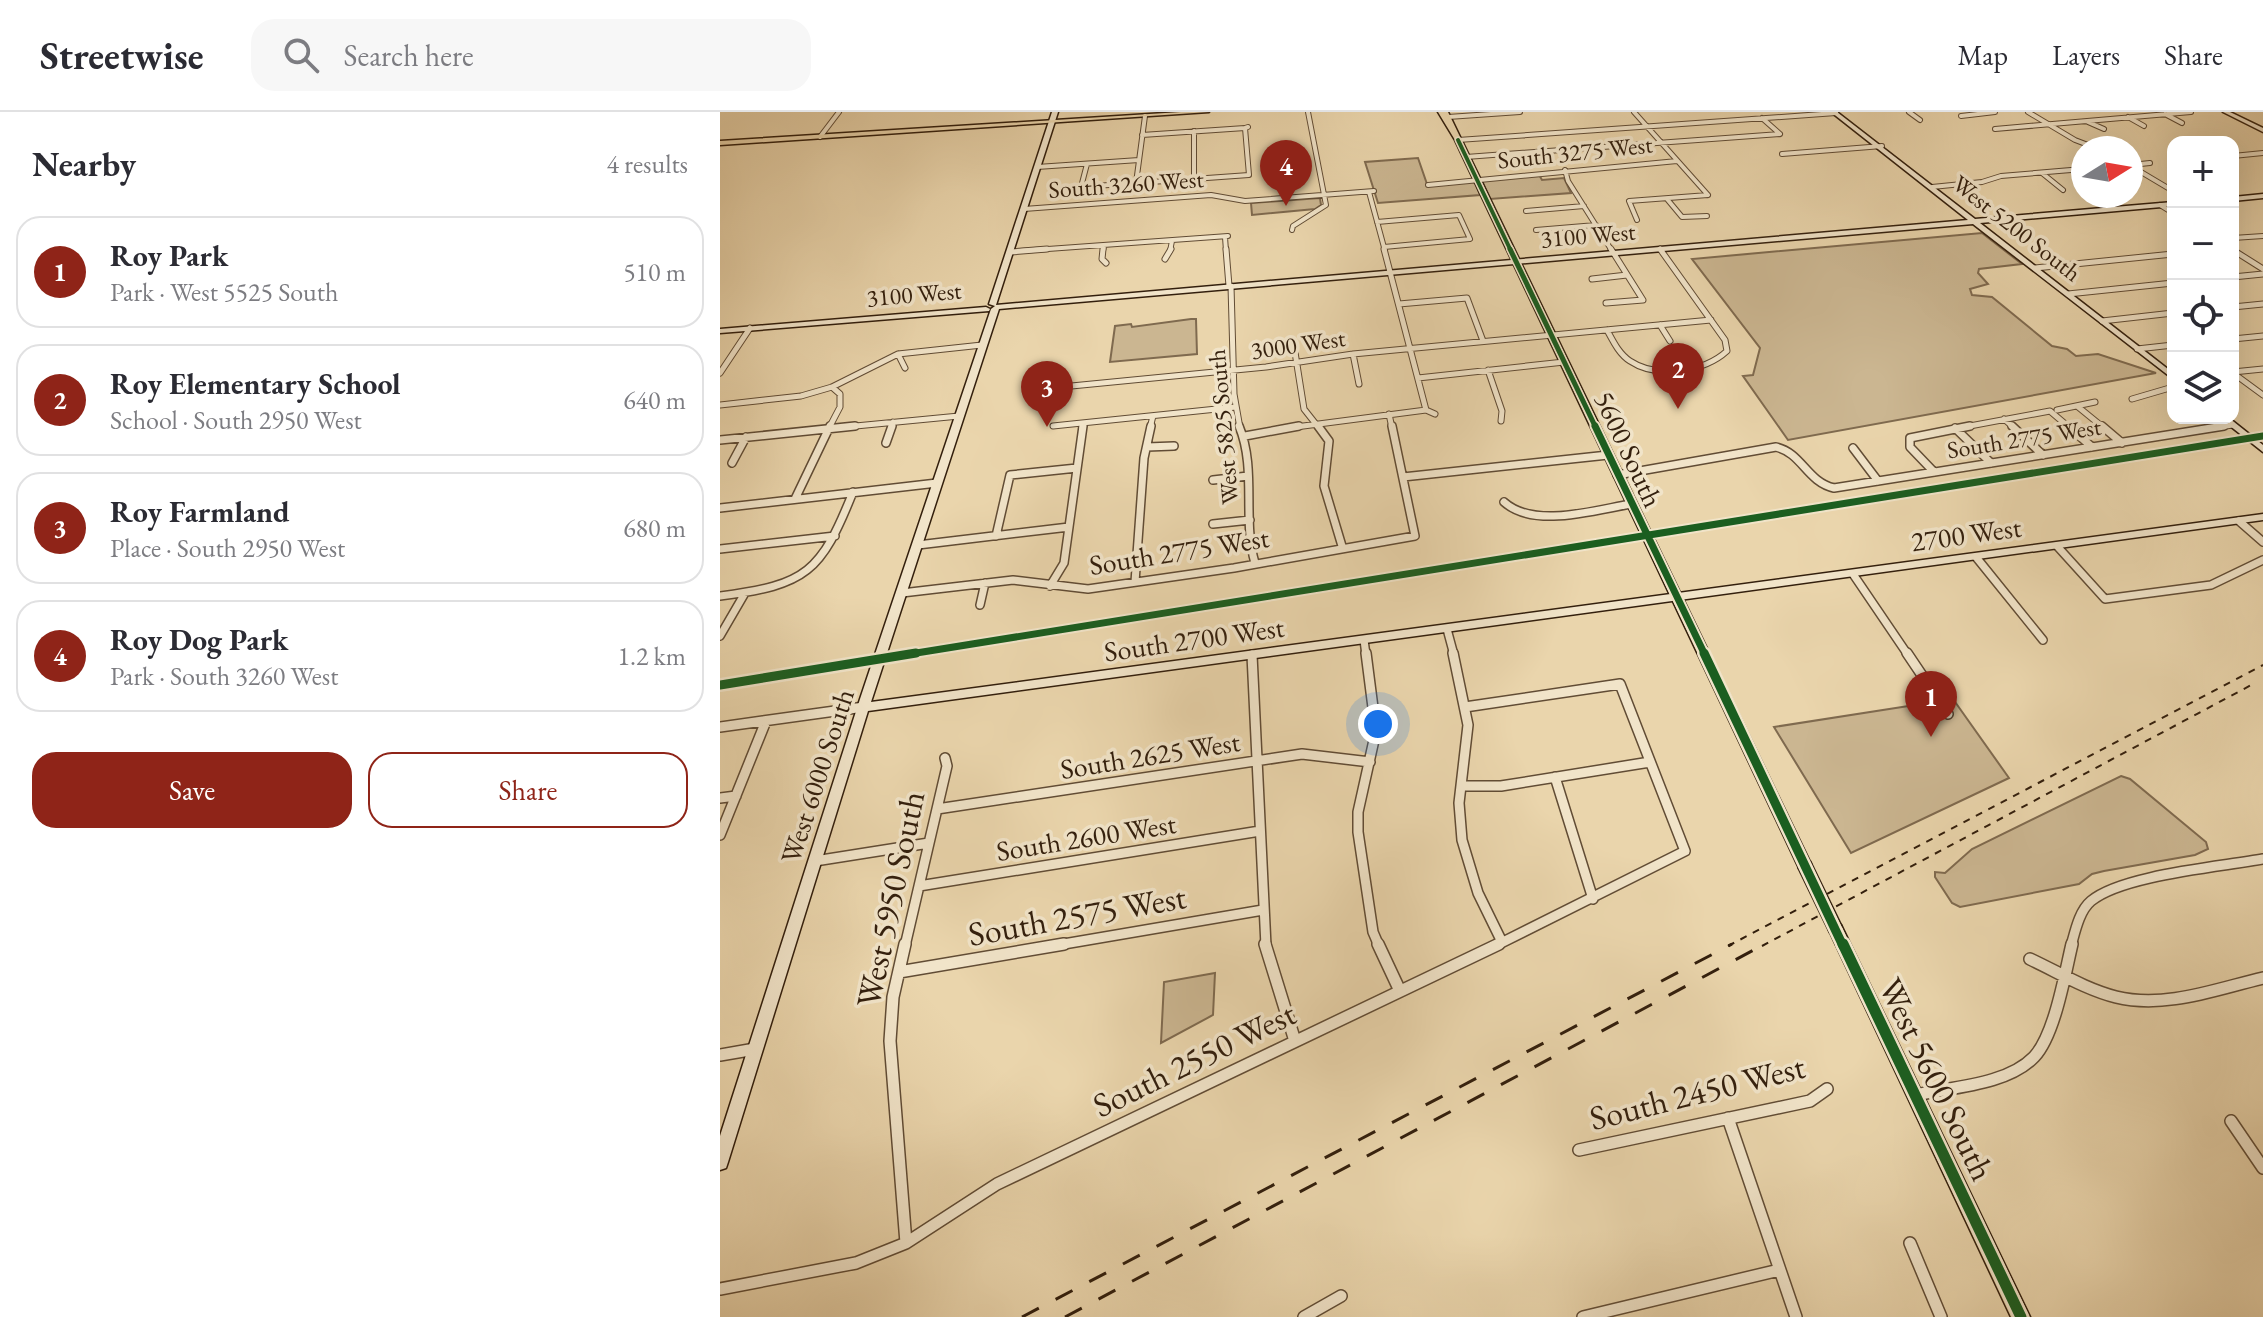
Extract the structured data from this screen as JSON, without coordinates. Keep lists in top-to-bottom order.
{
  "streets": {
    "main road": ["5600 South", "West 5600 South"],
    "street": [
      "South 3275 West",
      "South 3260 West",
      "West 5200 South",
      "3100 West",
      "3000 West",
      "West 5825 South",
      "South 2775 West",
      "2700 West",
      "South 2700 West",
      "South 2625 West",
      "West 6000 South",
      "South 2600 West",
      "West 5950 South",
      "South 2575 West",
      "South 2550 West",
      "South 2450 West"
    ]
  },
  "crossings": [
    ["South 3275 West", "5600 South"],
    ["South 3260 West", "West 6000 South"],
    ["West 5200 South", "3100 West"],
    ["3100 West", "West 5825 South"],
    ["3100 West", "5600 South"],
    ["3100 West", "West 6000 South"],
    ["3000 West", "West 5825 South"],
    ["3000 West", "5600 South"],
    ["West 5825 South", "South 2775 West"],
    ["South 2775 West", "5600 South"],
    ["South 2775 West", "West 6000 South"],
    ["5600 South", "2700 West"],
    ["5600 South", "South 2700 West"],
    ["5600 South", "West 5600 South"],
    ["2700 West", "South 2700 West"],
    ["South 2700 West", "West 6000 South"],
    ["South 2625 West", "West 5950 South"],
    ["South 2600 West", "West 5950 South"],
    ["West 5950 South", "South 2575 West"],
    ["West 5950 South", "South 2550 West"]
  ],
  "north": "right",
  "page": {
    "header": "Streetwise",
    "search": "Search here",
    "nav": ["Map", "Layers", "Share"],
    "heading": ["Nearby", "4 results"],
    "map_buttons": ["+", "−"],
    "pins": [
      "4",
      "2",
      "3",
      "1"
    ],
    "list": [
      {
        "mark": "1",
        "name": "Roy Park",
        "note": "Park · West 5525 South",
        "value": "510 m"
      },
      {
        "mark": "2",
        "name": "Roy Elementary School",
        "note": "School · South 2950 West",
        "value": "640 m"
      },
      {
        "mark": "3",
        "name": "Roy Farmland",
        "note": "Place · South 2950 West",
        "value": "680 m"
      },
      {
        "mark": "4",
        "name": "Roy Dog Park",
        "note": "Park · South 3260 West",
        "value": "1.2 km"
      }
    ],
    "buttons": ["Save", "Share"]
  }
}
